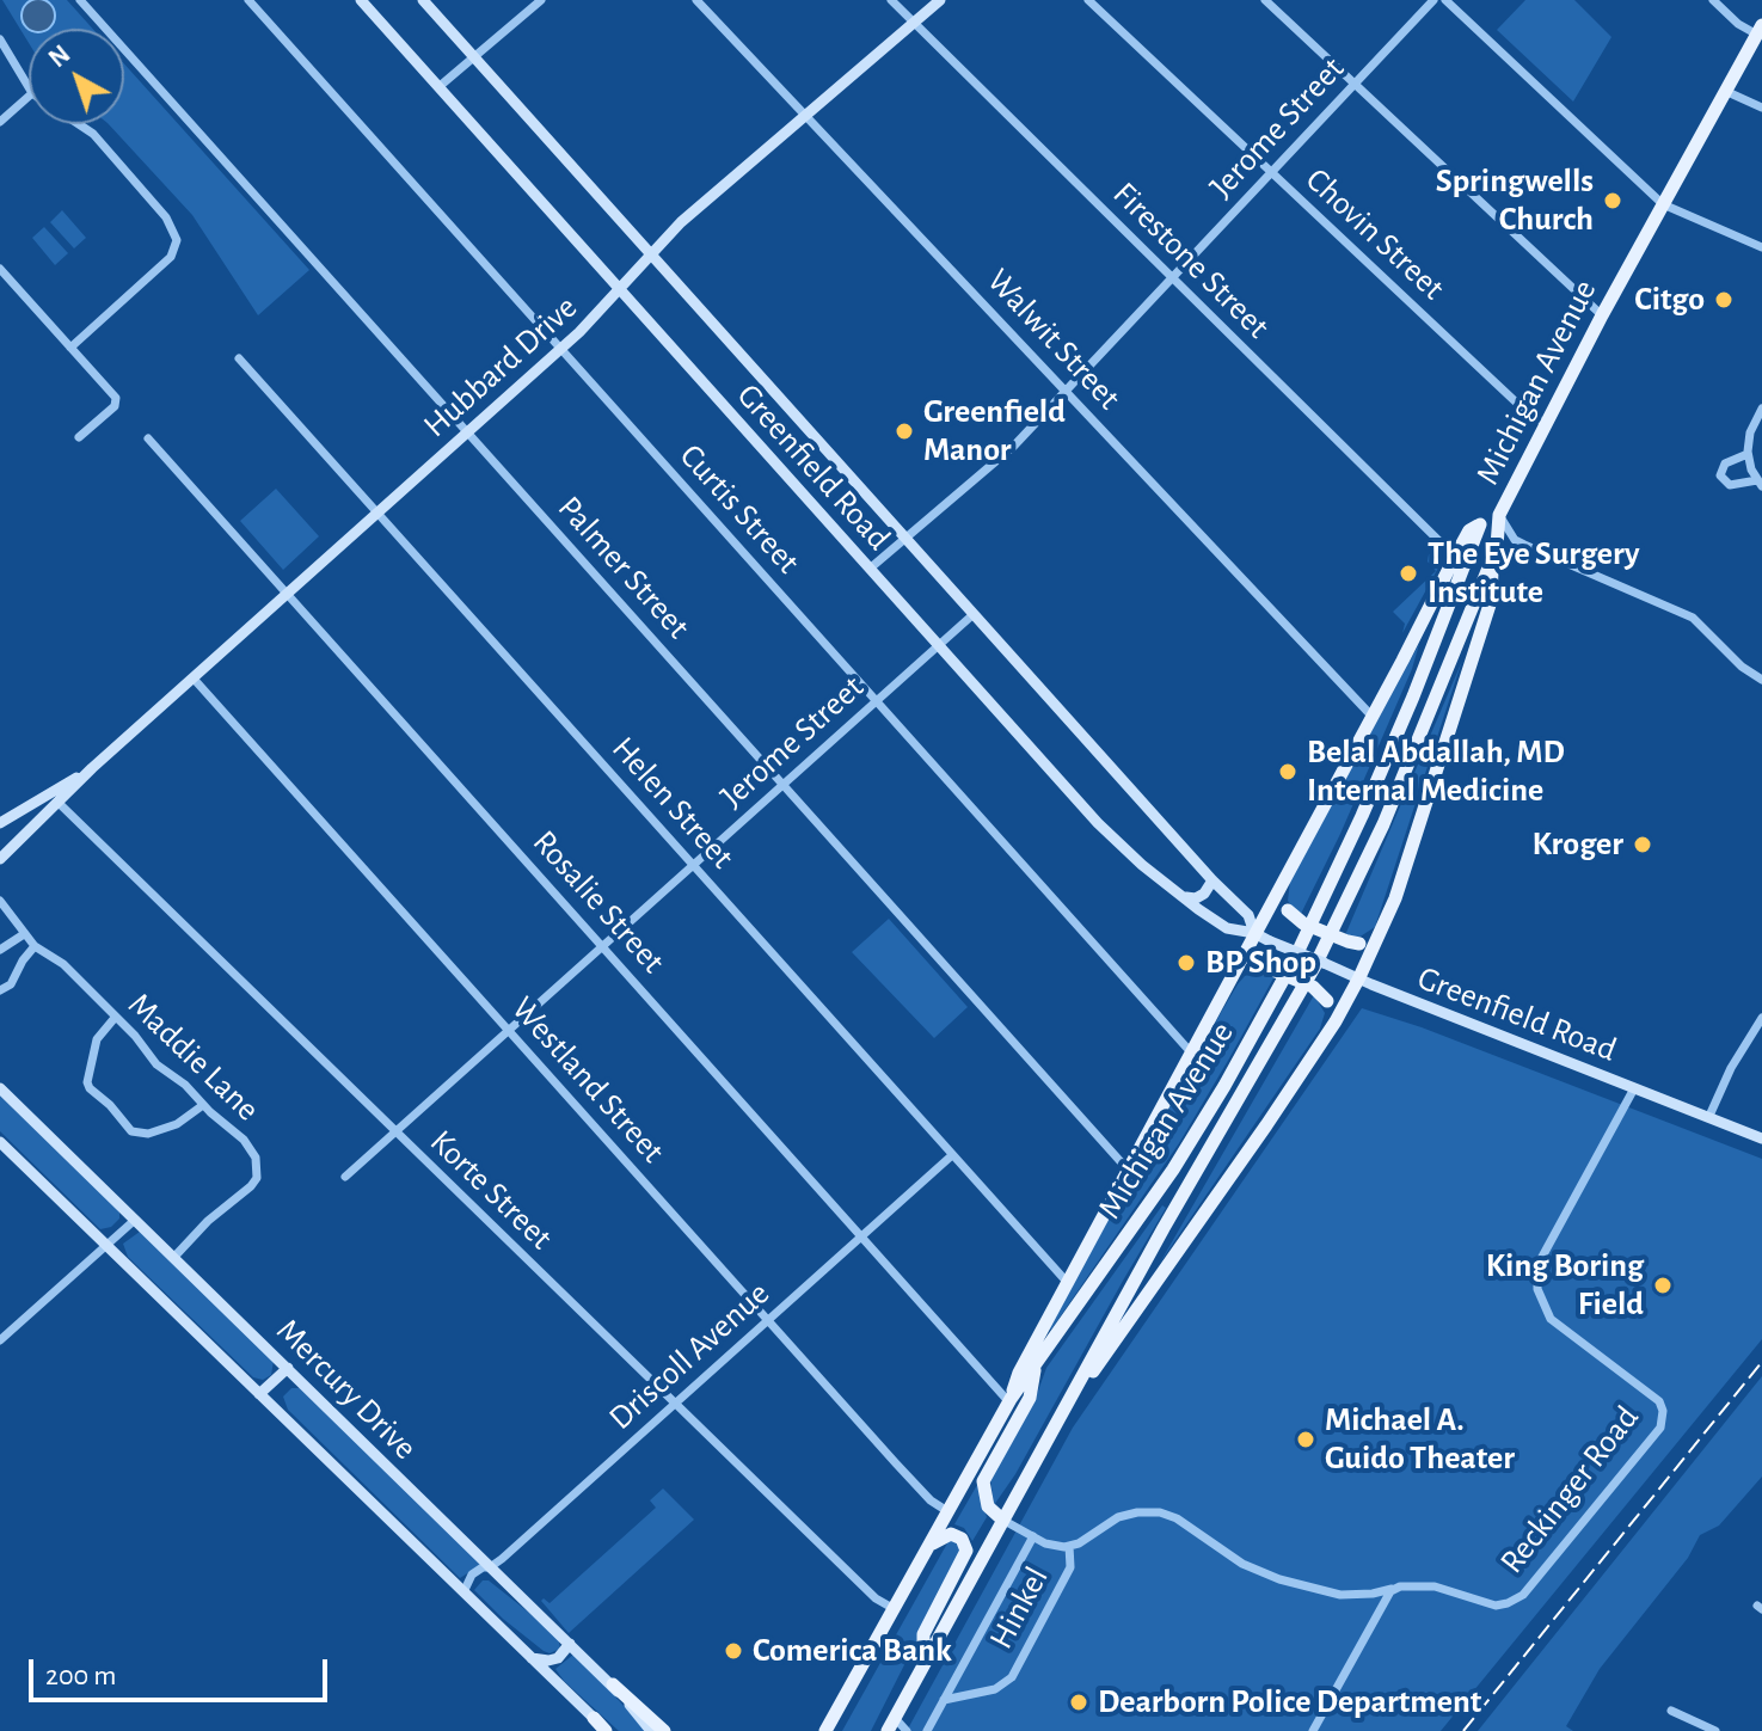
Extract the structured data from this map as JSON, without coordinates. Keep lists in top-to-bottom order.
{
  "streets": {
    "main road": ["Michigan Avenue"],
    "street": [
      "Jerome Street",
      "Chovin Street",
      "Firestone Street",
      "Walwit Street",
      "Hubbard Drive",
      "Greenfield Road",
      "Curtis Street",
      "Palmer Street",
      "Helen Street",
      "Rosalie Street",
      "Maddie Lane",
      "Westland Street",
      "Korte Street",
      "Driscoll Avenue",
      "Mercury Drive",
      "Reckinger Road",
      "Hinkel"
    ]
  },
  "crossings": [
    ["Jerome Street", "Chovin Street"],
    ["Jerome Street", "Firestone Street"],
    ["Jerome Street", "Walwit Street"],
    ["Jerome Street", "Greenfield Road"],
    ["Jerome Street", "Curtis Street"],
    ["Jerome Street", "Palmer Street"],
    ["Jerome Street", "Helen Street"],
    ["Jerome Street", "Rosalie Street"],
    ["Jerome Street", "Westland Street"],
    ["Jerome Street", "Korte Street"],
    ["Chovin Street", "Michigan Avenue"],
    ["Firestone Street", "Hubbard Drive"],
    ["Walwit Street", "Hubbard Drive"],
    ["Hubbard Drive", "Greenfield Road"],
    ["Hubbard Drive", "Curtis Street"],
    ["Hubbard Drive", "Palmer Street"],
    ["Hubbard Drive", "Helen Street"],
    ["Hubbard Drive", "Rosalie Street"],
    ["Hubbard Drive", "Westland Street"],
    ["Hubbard Drive", "Korte Street"],
    ["Michigan Avenue", "Rosalie Street"],
    ["Michigan Avenue", "Westland Street"],
    ["Michigan Avenue", "Korte Street"],
    ["Michigan Avenue", "Hinkel"],
    ["Greenfield Road", "Reckinger Road"],
    ["Helen Street", "Driscoll Avenue"],
    ["Rosalie Street", "Driscoll Avenue"],
    ["Maddie Lane", "Mercury Drive"],
    ["Westland Street", "Driscoll Avenue"],
    ["Korte Street", "Driscoll Avenue"],
    ["Driscoll Avenue", "Mercury Drive"]
  ],
  "places": [
    "Springwells Church",
    "Citgo",
    "Greenfield Manor",
    "The Eye Surgery Institute",
    "Belal Abdallah, MD Internal Medicine",
    "Kroger",
    "BP Shop",
    "King Boring Field",
    "Michael A. Guido Theater",
    "Comerica Bank",
    "Dearborn Police Department"
  ],
  "scale_bar": "200 m",
  "north": "top left"
}
